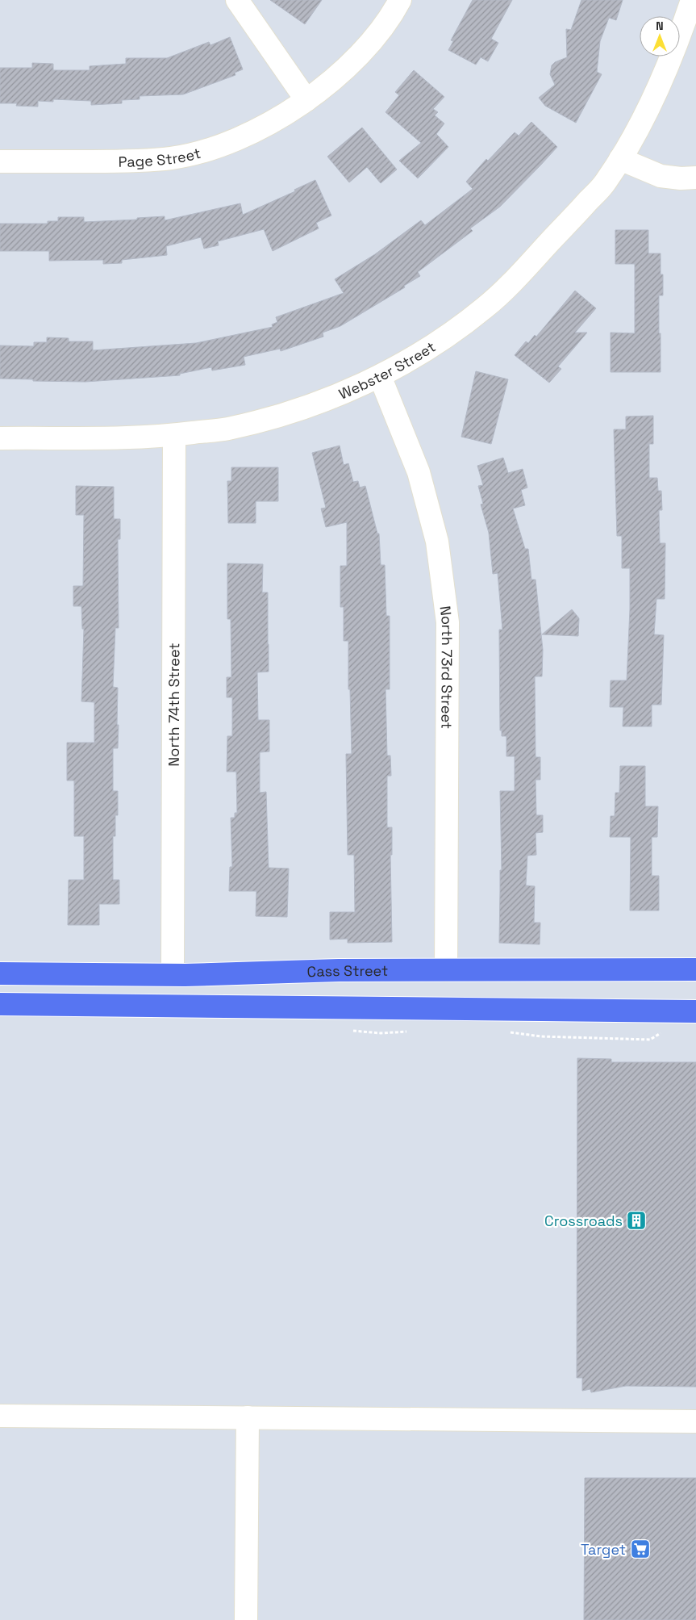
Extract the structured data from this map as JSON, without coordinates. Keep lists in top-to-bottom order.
{
  "streets": {
    "main road": ["Cass Street"],
    "street": [
      "Page Street",
      "Webster Street",
      "North 73rd Street",
      "North 74th Street"
    ]
  },
  "crossings": [
    ["Webster Street", "North 73rd Street"],
    ["Webster Street", "North 74th Street"],
    ["North 73rd Street", "Cass Street"],
    ["North 74th Street", "Cass Street"]
  ],
  "places": {
    "building": ["Crossroads"],
    "supermarket": ["Target"]
  },
  "north": "top"
}
